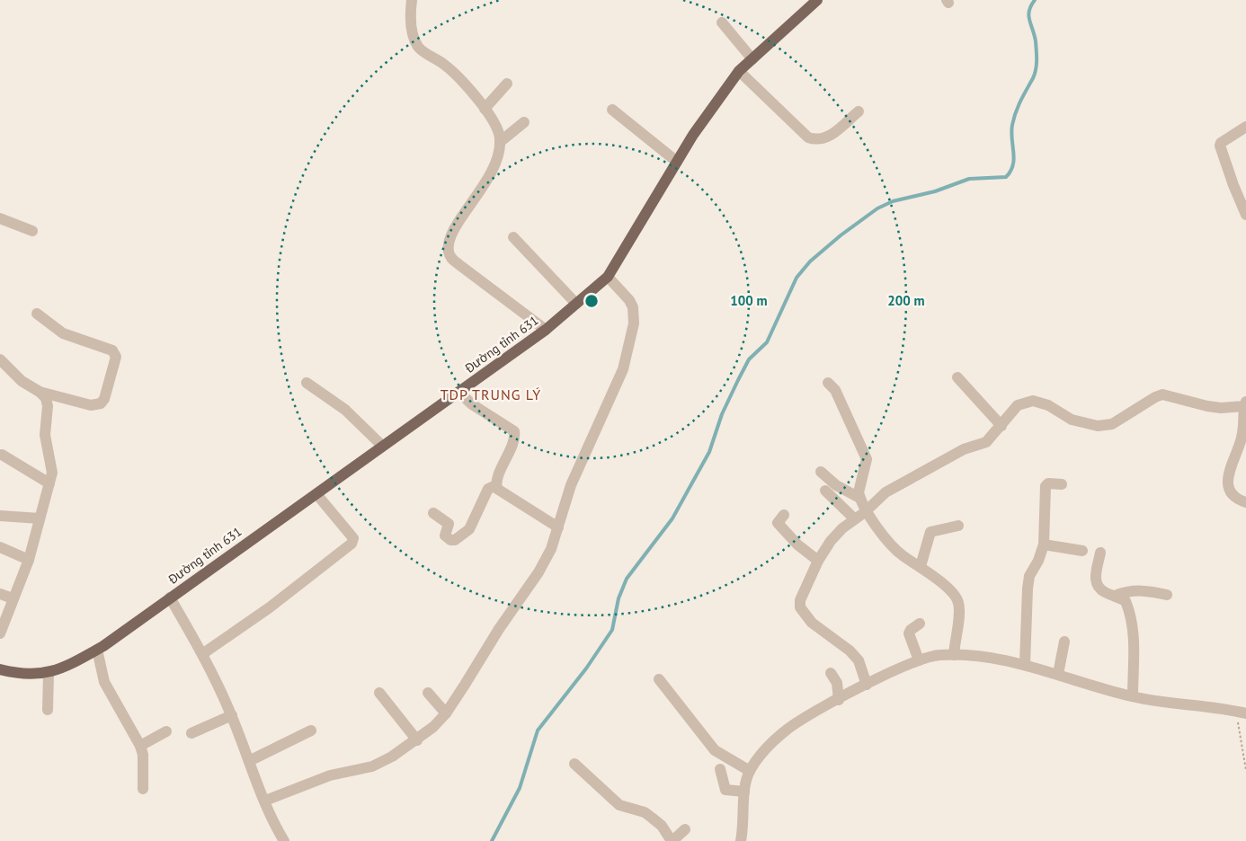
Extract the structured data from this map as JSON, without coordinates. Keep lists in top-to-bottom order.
{
  "streets": {
    "main road": ["Đường tỉnh 631"]
  },
  "districts": ["TDP TRUNG LÝ"],
  "rings": ["100 m", "200 m"]
}
